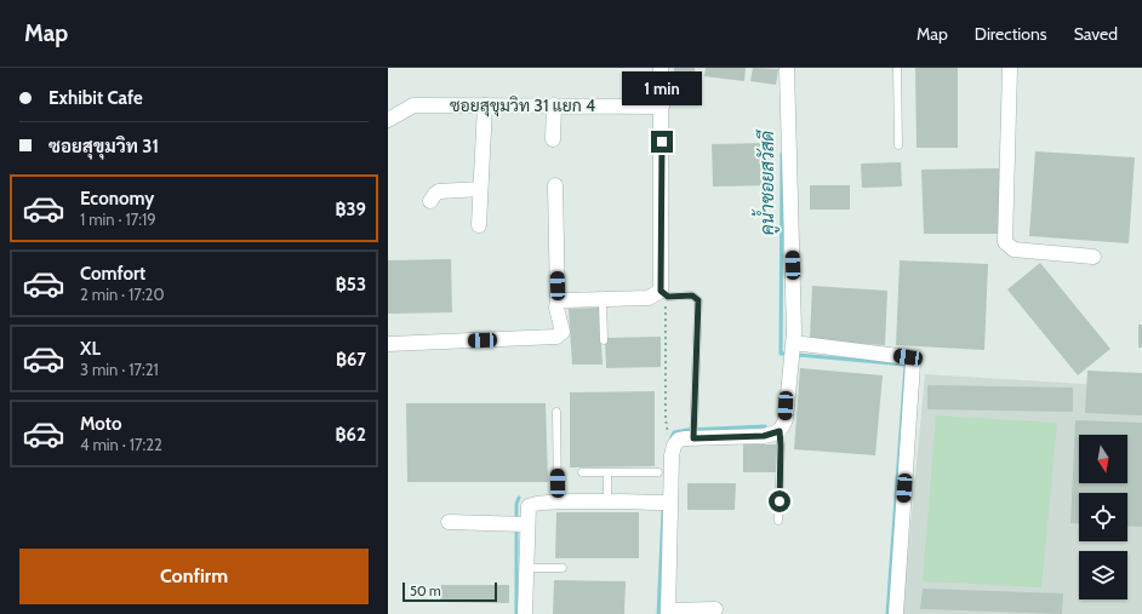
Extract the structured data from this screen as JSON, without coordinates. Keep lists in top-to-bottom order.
{
  "streets": {
    "street": ["ซอยสุขุมวิท 31 แยก 4"]
  },
  "water": ["คูน้ำซอยสวัสดี"],
  "scale_bar": "50 m",
  "north": "bottom",
  "page": {
    "header": "Map",
    "nav": ["Map", "Directions", "Saved"],
    "banner": ["Exhibit Cafe", "ซอยสุขุมวิท 31"],
    "bubble": "1 min",
    "list": [
      {
        "name": "Economy",
        "note": "1 min · 17:19",
        "value": "฿39"
      },
      {
        "name": "Comfort",
        "note": "2 min · 17:20",
        "value": "฿53"
      },
      {
        "name": "XL",
        "note": "3 min · 17:21",
        "value": "฿67"
      },
      {
        "name": "Moto",
        "note": "4 min · 17:22",
        "value": "฿62"
      }
    ],
    "buttons": "Confirm",
    "scale": "50 m"
  }
}
